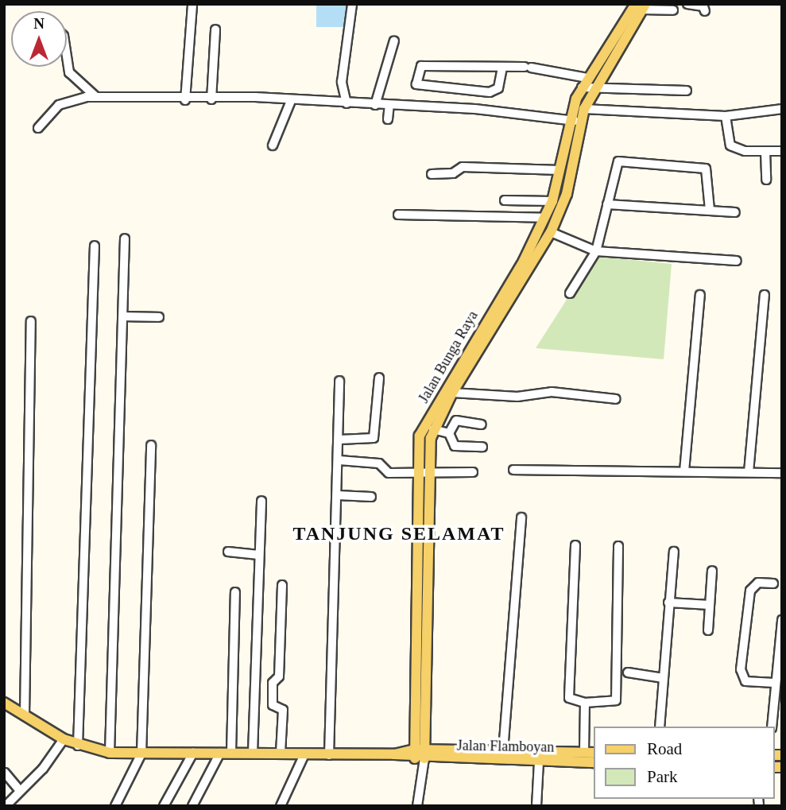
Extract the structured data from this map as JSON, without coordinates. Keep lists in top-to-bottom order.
{
  "streets": {
    "main road": ["Jalan Bunga Raya", "Jalan Flamboyan"]
  },
  "crossings": [
    ["Jalan Bunga Raya", "Jalan Flamboyan"]
  ],
  "districts": ["TANJUNG SELAMAT"],
  "legend": ["Road", "Park"],
  "north": "top"
}
